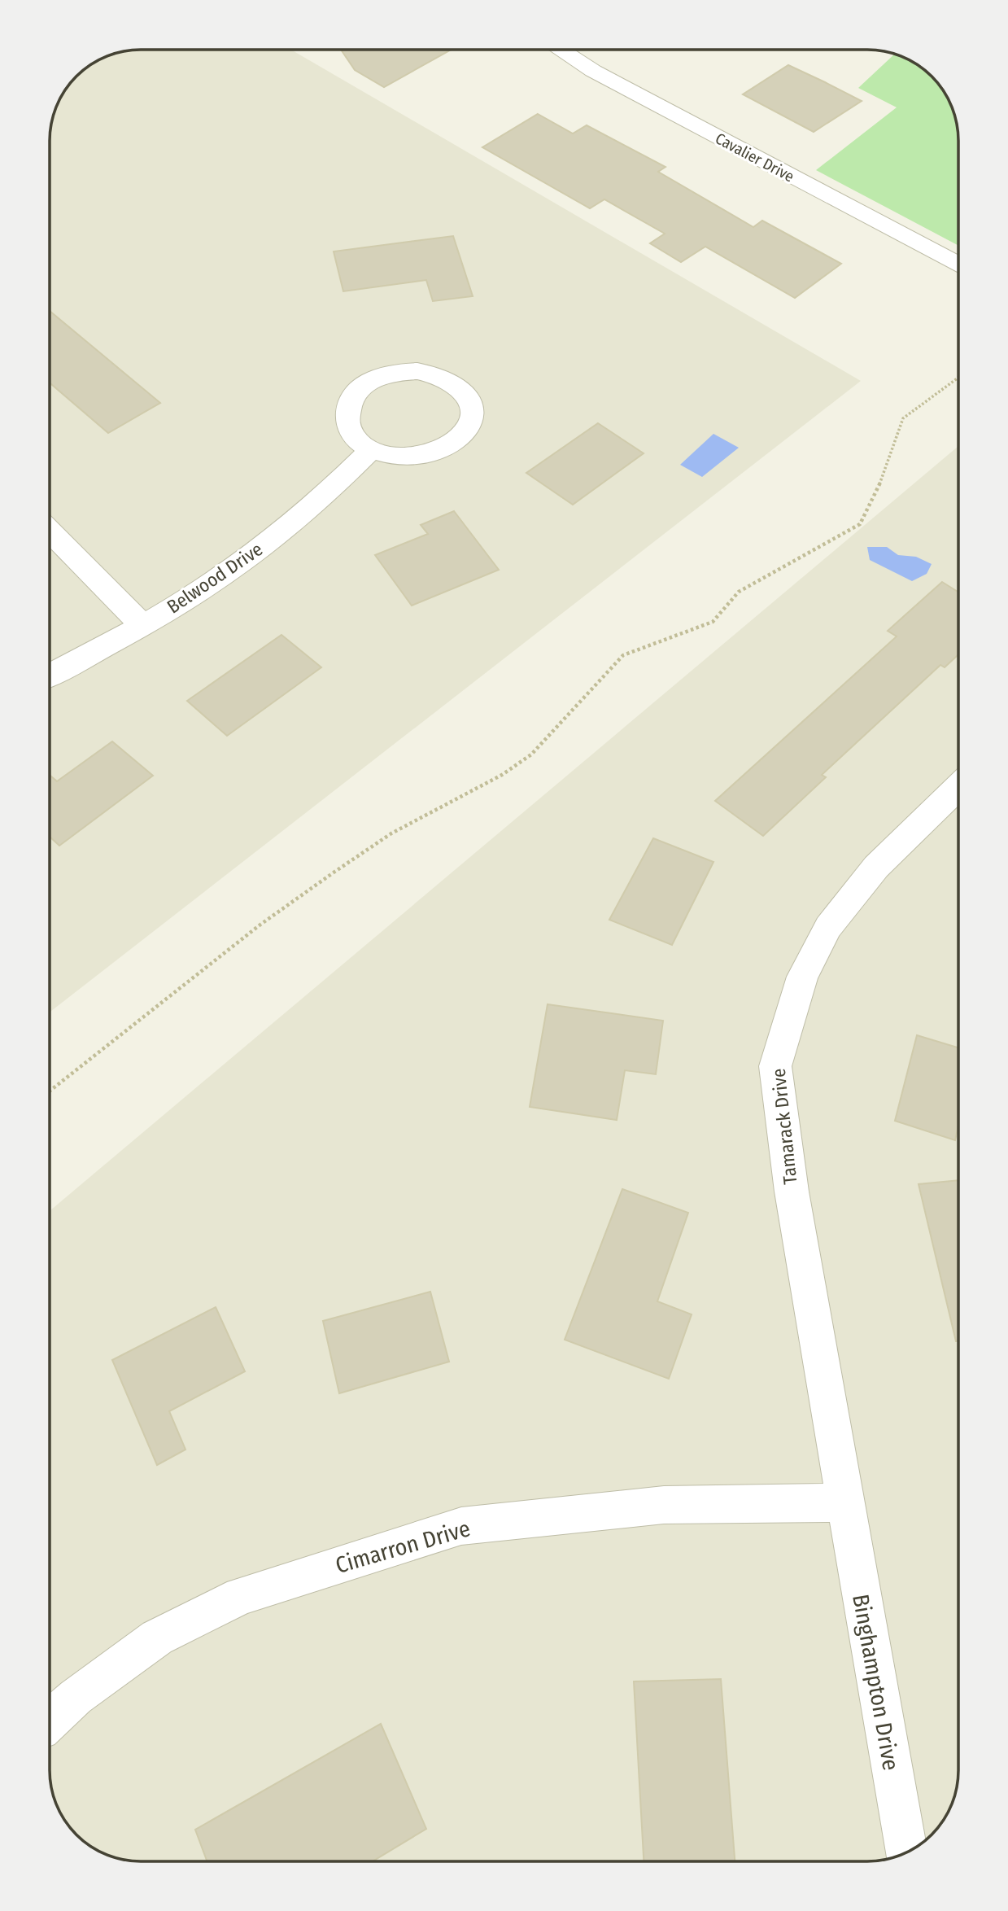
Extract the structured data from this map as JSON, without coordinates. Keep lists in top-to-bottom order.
{
  "streets": {
    "street": [
      "Cavalier Drive",
      "Belwood Drive",
      "Tamarack Drive",
      "Cimarron Drive",
      "Binghampton Drive"
    ]
  },
  "crossings": [
    ["Tamarack Drive", "Cimarron Drive"],
    ["Tamarack Drive", "Binghampton Drive"],
    ["Cimarron Drive", "Binghampton Drive"]
  ]
}
